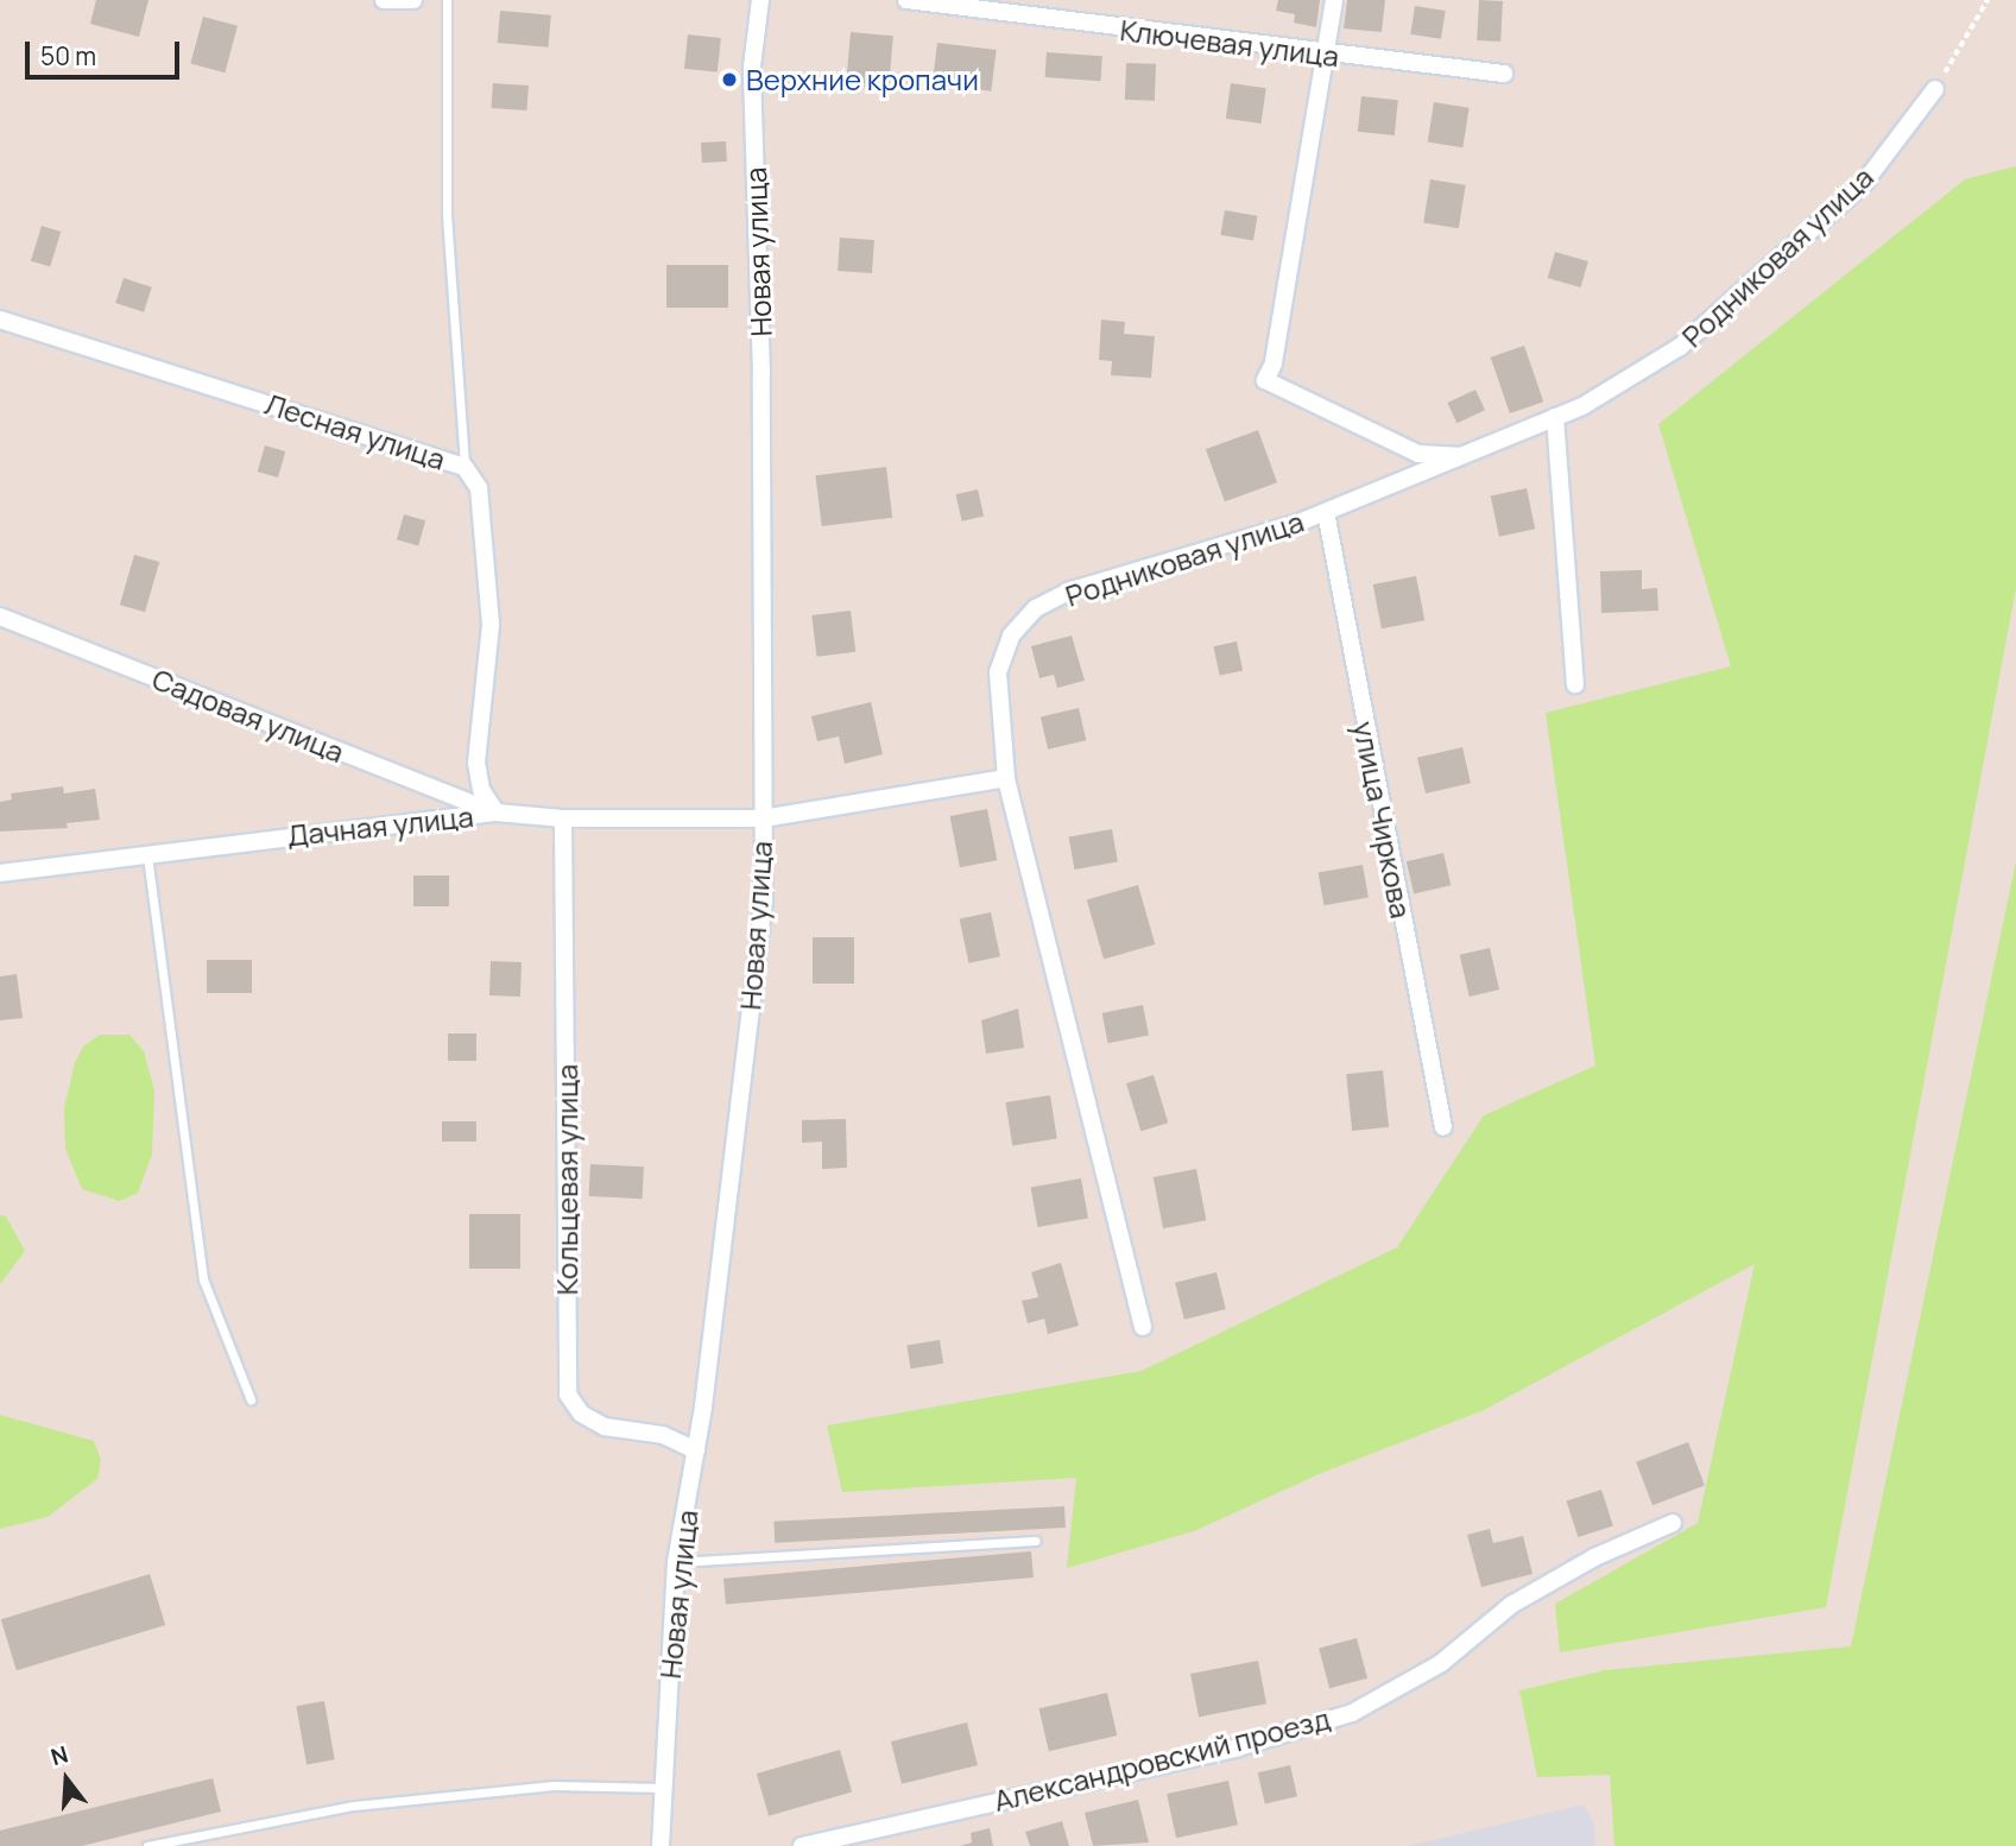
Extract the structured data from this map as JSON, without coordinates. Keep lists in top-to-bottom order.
{
  "streets": {
    "street": [
      "Ключевая улица",
      "Новая улица",
      "Родниковая улица",
      "Лесная улица",
      "Садовая улица",
      "улица Чиркова",
      "Дачная улица",
      "Кольцевая улица",
      "Александровский проезд"
    ]
  },
  "crossings": [
    ["Новая улица", "Дачная улица"],
    ["Новая улица", "Кольцевая улица"],
    ["Родниковая улица", "улица Чиркова"],
    ["Родниковая улица", "Дачная улица"],
    ["Лесная улица", "Садовая улица"],
    ["Лесная улица", "Дачная улица"],
    ["Садовая улица", "Дачная улица"],
    ["Дачная улица", "Кольцевая улица"]
  ],
  "places": ["Верхние кропачи"],
  "scale_bar": "50 m",
  "north": "top"
}
